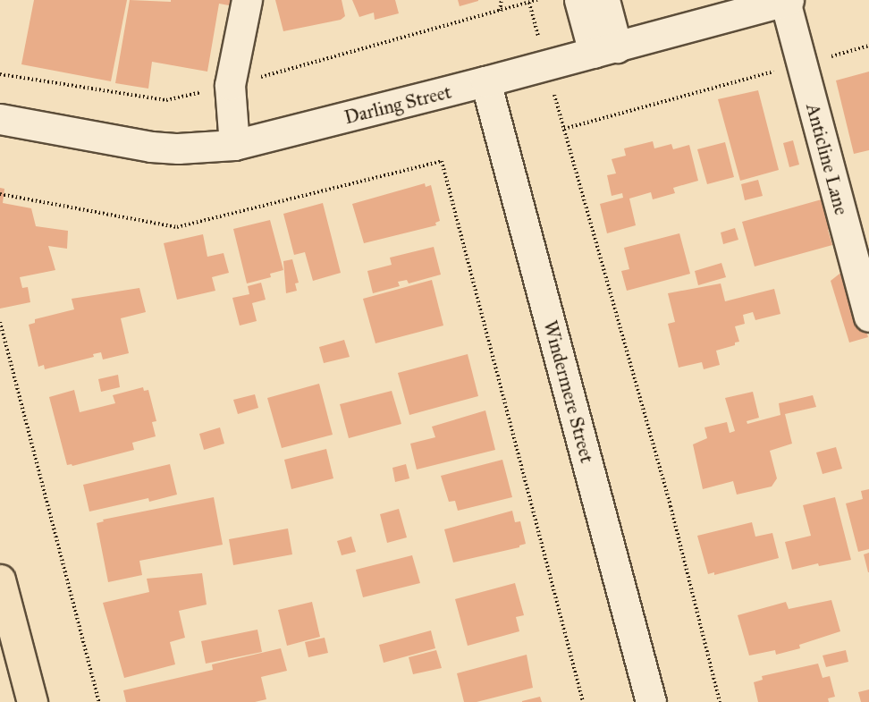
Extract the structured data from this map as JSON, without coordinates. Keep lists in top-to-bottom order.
{
  "streets": {
    "street": ["Darling Street", "Anticline Lane", "Windermere Street"]
  },
  "crossings": [
    ["Darling Street", "Anticline Lane"],
    ["Darling Street", "Windermere Street"]
  ]
}
